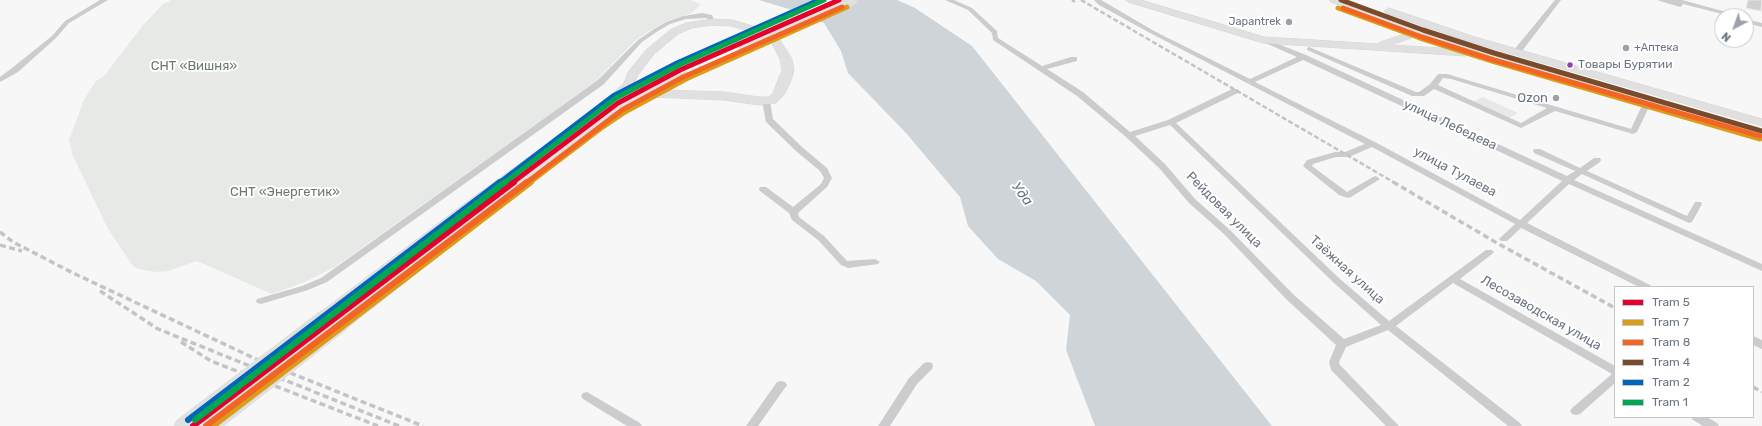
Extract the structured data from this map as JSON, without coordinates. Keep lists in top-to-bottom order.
{
  "streets": {
    "main road": ["улица Лебедева"],
    "street": [
      "улица Тулаева",
      "Рейдовая улица",
      "Таёжная улица",
      "Лесозаводская улица"
    ]
  },
  "water": ["Уда"],
  "parks": ["СНТ «Вишня»", "СНТ «Энергетик»"],
  "places": [
    "Japantrek",
    "+Аптека",
    "Товары Бурятии",
    "Ozon"
  ],
  "lines": [
    "tram line 5",
    "tram line 4",
    "tram line 2",
    "tram line 1",
    "tram line 7",
    "tram line 8"
  ],
  "legend": [
    "Tram 5",
    "Tram 7",
    "Tram 8",
    "Tram 4",
    "Tram 2",
    "Tram 1"
  ],
  "north": "bottom left"
}
